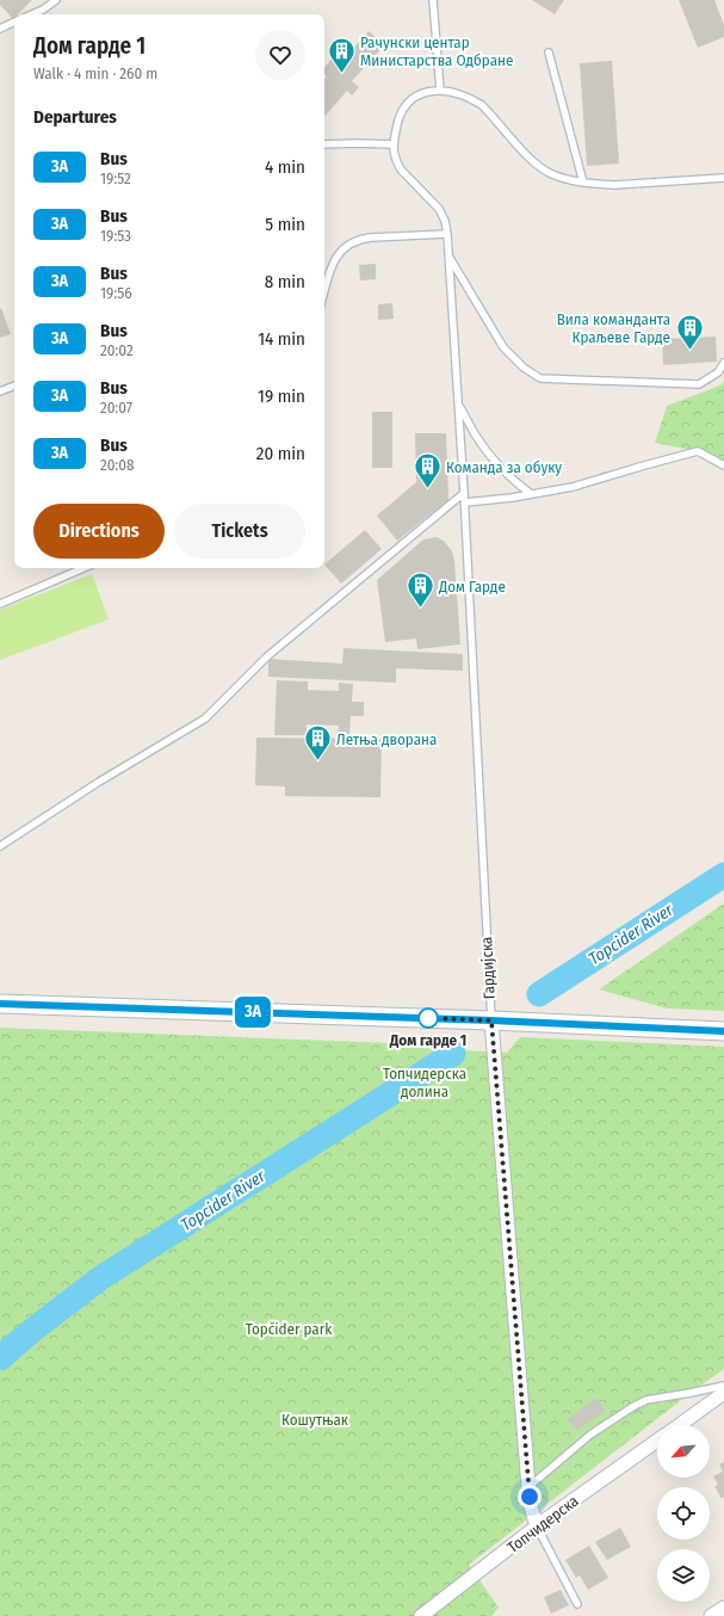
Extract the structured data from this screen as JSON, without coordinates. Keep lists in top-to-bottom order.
{
  "streets": {
    "street": ["Гардијска", "Топчидерска"]
  },
  "crossings": [
    ["Гардијска", "Топчидерска"]
  ],
  "water": ["Topcider River"],
  "parks": ["Топчидерска долина", "Topčider park", "Кошутњак"],
  "places": {
    "building": [
      "Рачунски центар Министарства Одбране",
      "Вила команданта Краљеве Гарде",
      "Команда за обуку",
      "Дом Гарде",
      "Летња дворана"
    ],
    "other": ["Дом гарде 1"]
  },
  "lines": ["bus line 3A"],
  "north": "bottom left",
  "page": {
    "on_map": "3A",
    "heading": [
      ["Дом гарде 1", "Walk · 4 min · 260 m"],
      "Departures"
    ],
    "list": [
      {
        "mark": "3A",
        "name": "Bus",
        "note": "19:52",
        "value": "4 min"
      },
      {
        "mark": "3A",
        "name": "Bus",
        "note": "19:53",
        "value": "5 min"
      },
      {
        "mark": "3A",
        "name": "Bus",
        "note": "19:56",
        "value": "8 min"
      },
      {
        "mark": "3A",
        "name": "Bus",
        "note": "20:02",
        "value": "14 min"
      },
      {
        "mark": "3A",
        "name": "Bus",
        "note": "20:07",
        "value": "19 min"
      },
      {
        "mark": "3A",
        "name": "Bus",
        "note": "20:08",
        "value": "20 min"
      }
    ],
    "buttons": ["Directions", "Tickets"]
  }
}
